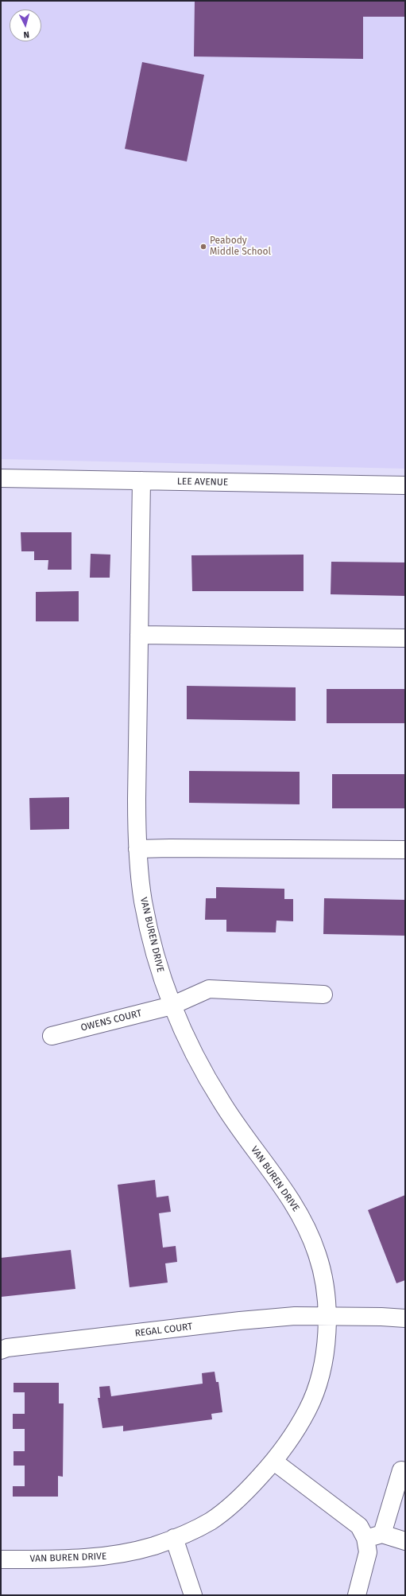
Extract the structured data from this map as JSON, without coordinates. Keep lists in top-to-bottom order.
{
  "streets": {
    "street": [
      "LEE AVENUE",
      "VAN BUREN DRIVE",
      "OWENS COURT",
      "REGAL COURT"
    ]
  },
  "crossings": [
    ["LEE AVENUE", "VAN BUREN DRIVE"],
    ["VAN BUREN DRIVE", "OWENS COURT"],
    ["VAN BUREN DRIVE", "REGAL COURT"]
  ],
  "places": ["Peabody Middle School"],
  "north": "bottom"
}
